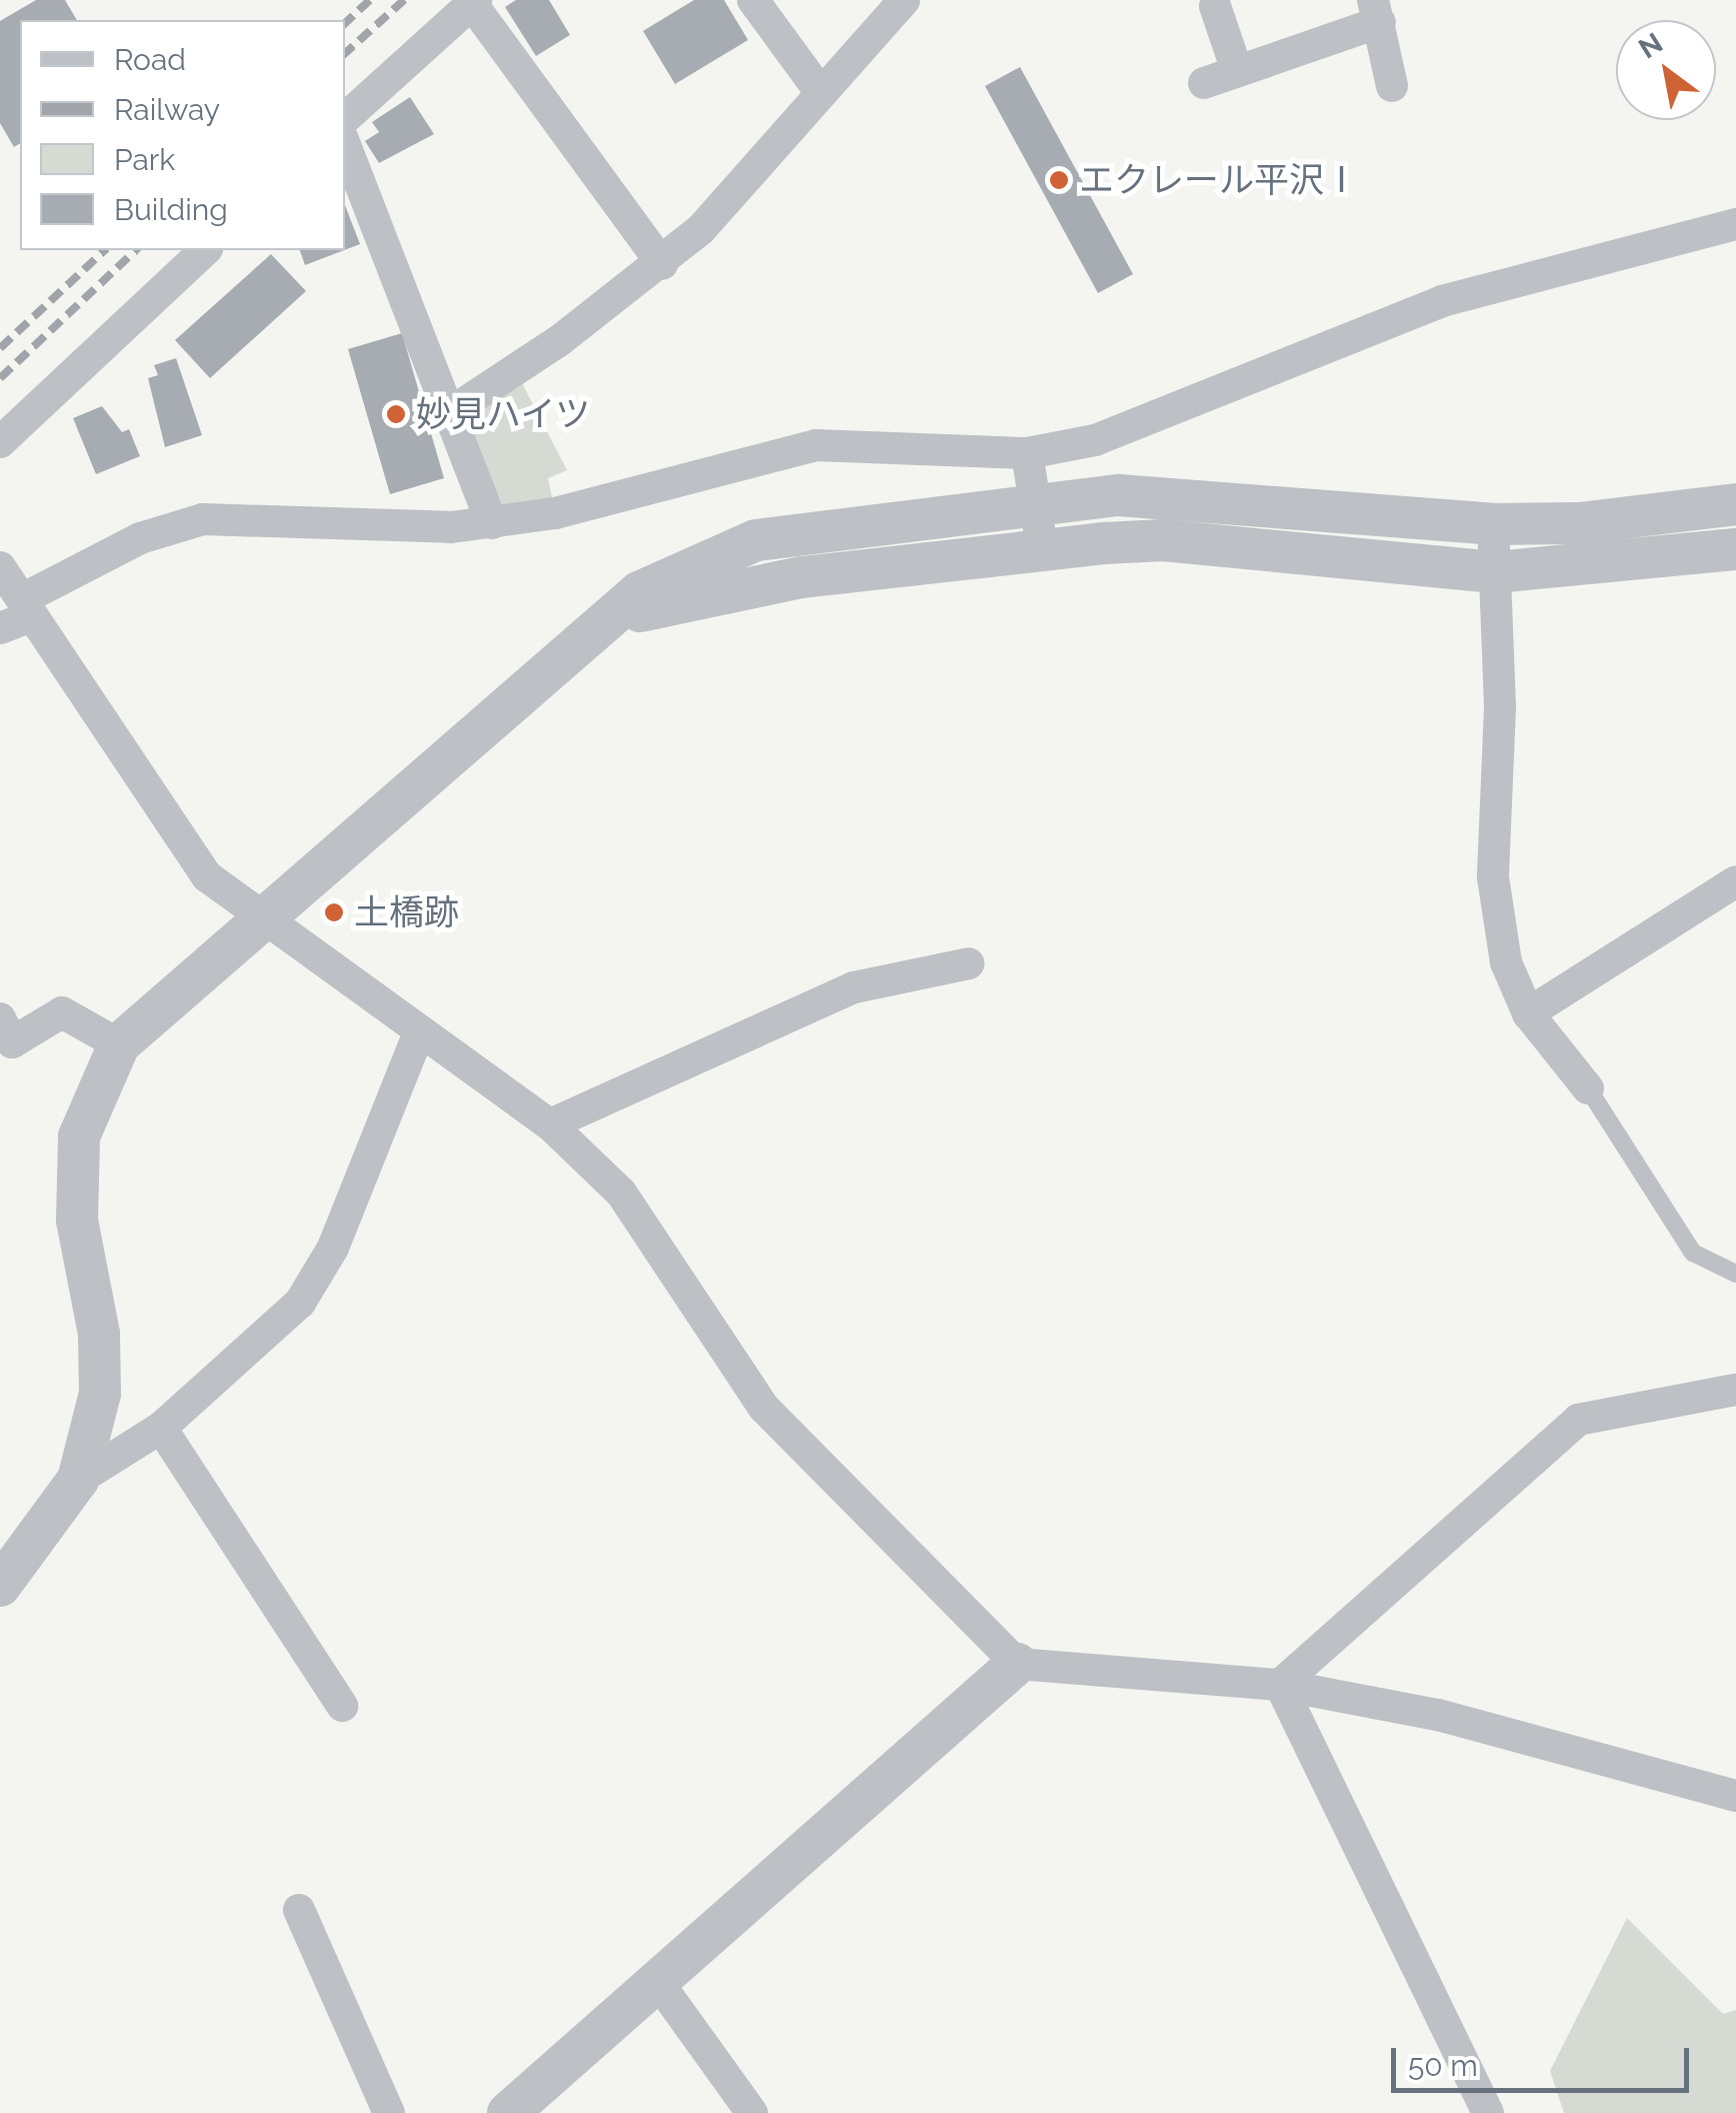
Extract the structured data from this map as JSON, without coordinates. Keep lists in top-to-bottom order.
{
  "places": ["エクレール平沢Ⅰ", "妙見ハイツ", "土橋跡"],
  "legend": [
    "Road",
    "Railway",
    "Park",
    "Building"
  ],
  "scale_bar": "50 m",
  "north": "top left"
}
